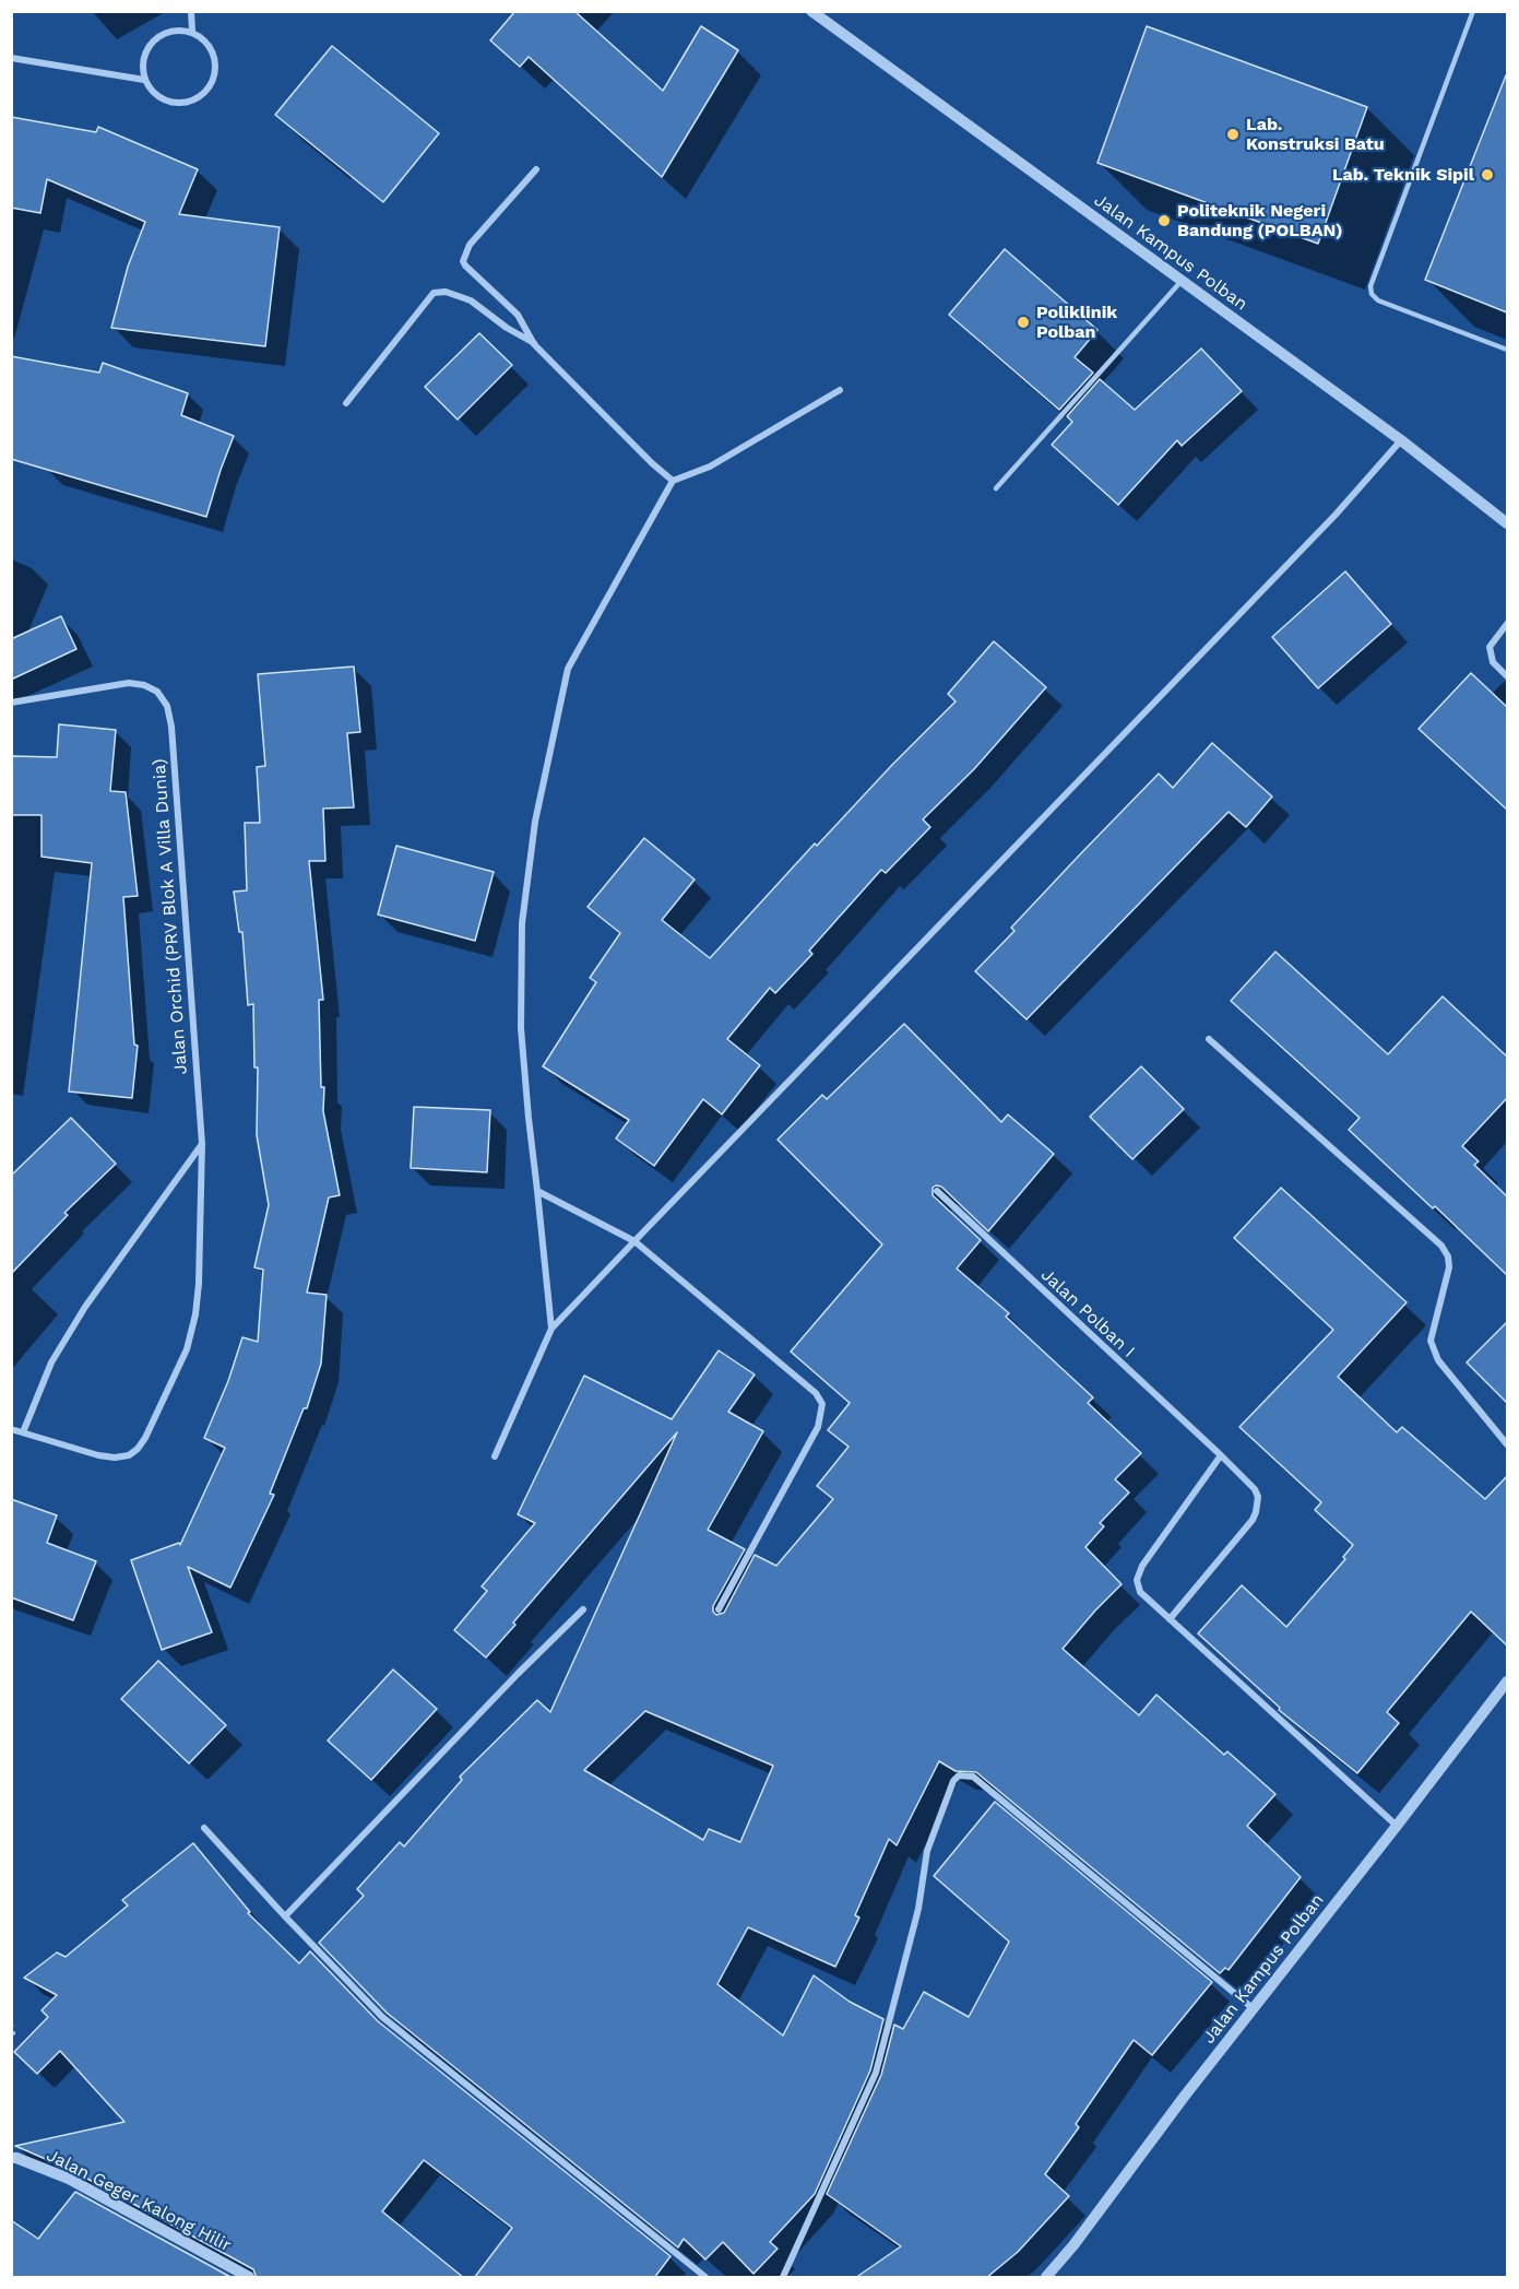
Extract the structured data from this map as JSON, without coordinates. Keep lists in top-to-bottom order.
{
  "streets": {
    "street": [
      "Jalan Kampus Polban",
      "Jalan Orchid (PRV Blok A Villa Dunia)",
      "Jalan Polban I",
      "Jalan Geger Kalong Hilir"
    ]
  },
  "places": [
    "Lab. Konstruksi Batu",
    "Lab. Teknik Sipil",
    "Politeknik Negeri Bandung (POLBAN)",
    "Poliklinik Polban"
  ]
}
